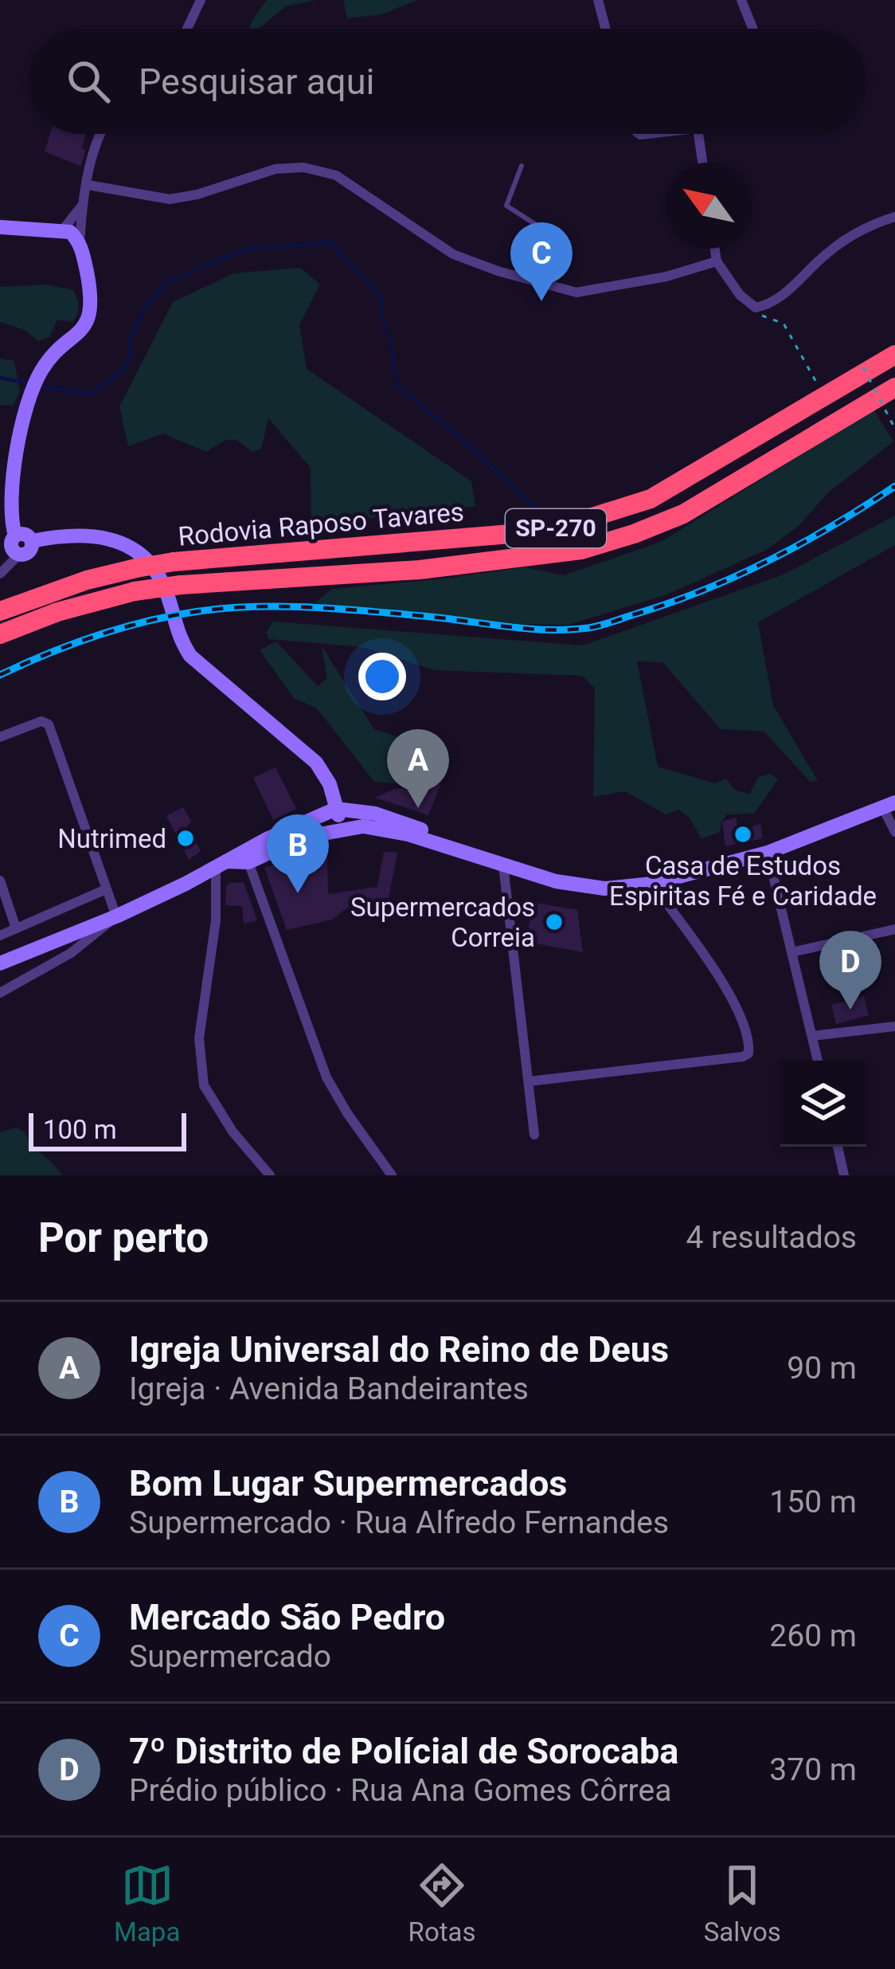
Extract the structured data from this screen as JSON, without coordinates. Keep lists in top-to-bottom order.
{
  "streets": {
    "highway": ["Rodovia Raposo Tavares", "SP-270"]
  },
  "places": ["Casa de Estudos Espiritas Fé e Caridade", "Nutrimed", "Supermercados Correia"],
  "scale_bar": "100 m",
  "north": "top left",
  "page": {
    "search": "Pesquisar aqui",
    "pins": [
      "C",
      "A",
      "B",
      "D"
    ],
    "scale": "100 m",
    "heading": ["Por perto", "4 resultados"],
    "list": [
      {
        "mark": "A",
        "name": "Igreja Universal do Reino de Deus",
        "note": "Igreja · Avenida Bandeirantes",
        "value": "90 m"
      },
      {
        "mark": "B",
        "name": "Bom Lugar Supermercados",
        "note": "Supermercado · Rua Alfredo Fernandes",
        "value": "150 m"
      },
      {
        "mark": "C",
        "name": "Mercado São Pedro",
        "note": "Supermercado",
        "value": "260 m"
      },
      {
        "mark": "D",
        "name": "7º Distrito de Polícial de Sorocaba",
        "note": "Prédio público · Rua Ana Gomes Côrrea",
        "value": "370 m"
      }
    ],
    "nav": ["Mapa", "Rotas", "Salvos"]
  }
}
